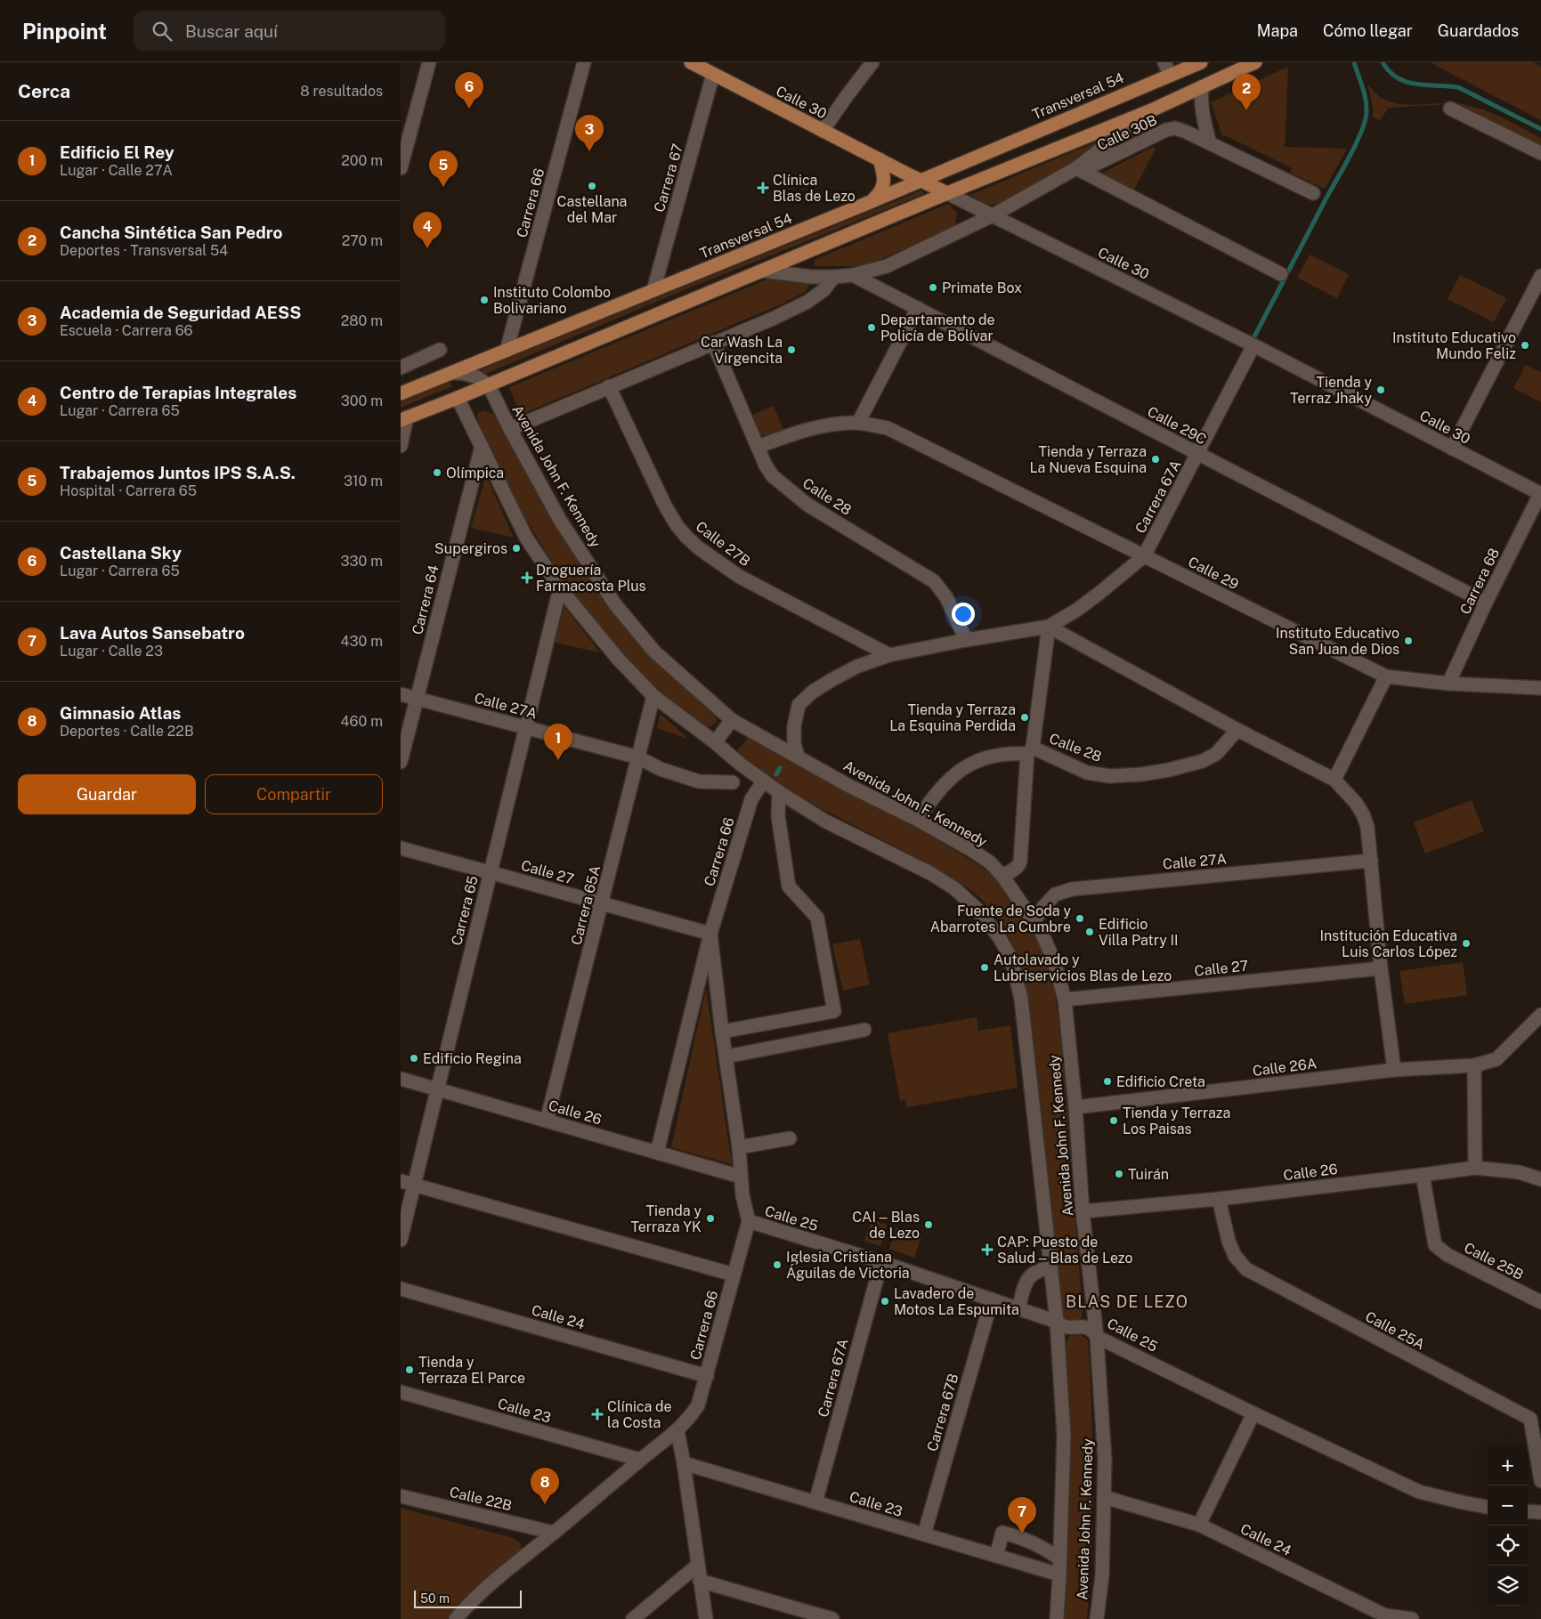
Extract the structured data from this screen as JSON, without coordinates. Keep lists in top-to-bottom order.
{
  "streets": {
    "main road": ["Transversal 54", "Calle 30"],
    "street": [
      "Calle 30B",
      "Carrera 67",
      "Carrera 66",
      "Calle 29C",
      "Avenida John F. Kennedy",
      "Calle 28",
      "Carrera 67A",
      "Calle 27B",
      "Calle 29",
      "Carrera 68",
      "Carrera 64",
      "Calle 27A",
      "Calle 27",
      "Carrera 65A",
      "Carrera 65",
      "Calle 26A",
      "Calle 26",
      "Calle 25",
      "Calle 25B",
      "Calle 24",
      "Calle 25A",
      "Calle 23",
      "Carrera 67B",
      "Calle 22B"
    ]
  },
  "crossings": [
    ["Transversal 54", "Calle 30"],
    ["Transversal 54", "Carrera 67"],
    ["Transversal 54", "Carrera 66"],
    ["Calle 30", "Carrera 67"],
    ["Calle 30", "Carrera 67A"],
    ["Calle 30", "Carrera 68"],
    ["Carrera 66", "Avenida John F. Kennedy"],
    ["Carrera 66", "Calle 27"],
    ["Carrera 66", "Calle 26"],
    ["Carrera 66", "Calle 25"],
    ["Carrera 66", "Calle 24"],
    ["Carrera 66", "Calle 23"],
    ["Carrera 66", "Calle 22B"],
    ["Calle 29C", "Carrera 67A"],
    ["Calle 29C", "Carrera 68"],
    ["Avenida John F. Kennedy", "Calle 28"],
    ["Avenida John F. Kennedy", "Carrera 64"],
    ["Avenida John F. Kennedy", "Calle 27A"],
    ["Avenida John F. Kennedy", "Calle 27"],
    ["Avenida John F. Kennedy", "Carrera 65A"],
    ["Avenida John F. Kennedy", "Carrera 65"],
    ["Avenida John F. Kennedy", "Calle 26A"],
    ["Avenida John F. Kennedy", "Calle 26"],
    ["Avenida John F. Kennedy", "Calle 25"],
    ["Avenida John F. Kennedy", "Calle 24"],
    ["Avenida John F. Kennedy", "Calle 23"],
    ["Calle 28", "Calle 29"],
    ["Carrera 67A", "Calle 29"],
    ["Carrera 67A", "Calle 25"],
    ["Carrera 67A", "Calle 23"],
    ["Calle 29", "Carrera 68"],
    ["Carrera 64", "Calle 27A"],
    ["Calle 27A", "Carrera 65A"],
    ["Calle 27A", "Carrera 65"],
    ["Calle 27", "Carrera 65A"],
    ["Calle 27", "Carrera 65"],
    ["Carrera 65A", "Calle 26"],
    ["Carrera 65", "Calle 26"],
    ["Calle 26", "Calle 25B"],
    ["Calle 26", "Calle 25A"],
    ["Calle 25", "Carrera 67B"],
    ["Calle 23", "Carrera 67B"]
  ],
  "districts": ["BLAS DE LEZO"],
  "places": {
    "other": [
      "Castellana del Mar",
      "Primate Box",
      "Instituto Colombo Bolivariano",
      "Departamento de Policía de Bolívar",
      "Instituto Educativo Mundo Feliz",
      "Car Wash La Virgencita",
      "Tienda y Terraz Jhaky",
      "Tienda y Terraza La Nueva Esquina",
      "Olímpica",
      "Supergiros",
      "Instituto Educativo San Juan de Dios",
      "Tienda y Terraza La Esquina Perdida",
      "Fuente de Soda y Abarrotes La Cumbre",
      "Edificio Villa Patry II",
      "Institución Educativa Luis Carlos López",
      "Autolavado y Lubriservicios Blas de Lezo",
      "Edificio Regina",
      "Edificio Creta",
      "Tienda y Terraza Los Paisas",
      "Tuirán",
      "Tienda y Terraza YK",
      "CAI ‒ Blas de Lezo",
      "Iglesia Cristiana Águilas de Victoria",
      "Lavadero de Motos La Espumita",
      "Tienda y Terraza El Parce"
    ],
    "health": [
      "Clínica Blas de Lezo",
      "Droguería Farmacosta Plus",
      "CAP: Puesto de Salud ‒ Blas de Lezo",
      "Clínica de la Costa"
    ]
  },
  "scale_bar": "50 m",
  "page": {
    "header": "Pinpoint",
    "search": "Buscar aquí",
    "nav": ["Mapa", "Cómo llegar", "Guardados"],
    "heading": ["Cerca", "8 resultados"],
    "pins": [
      "6",
      "2",
      "3",
      "5",
      "4",
      "1",
      "8",
      "7"
    ],
    "list": [
      {
        "mark": "1",
        "name": "Edificio El Rey",
        "note": "Lugar · Calle 27A",
        "value": "200 m"
      },
      {
        "mark": "2",
        "name": "Cancha Sintética San Pedro",
        "note": "Deportes · Transversal 54",
        "value": "270 m"
      },
      {
        "mark": "3",
        "name": "Academia de Seguridad AESS",
        "note": "Escuela · Carrera 66",
        "value": "280 m"
      },
      {
        "mark": "4",
        "name": "Centro de Terapias Integrales",
        "note": "Lugar · Carrera 65",
        "value": "300 m"
      },
      {
        "mark": "5",
        "name": "Trabajemos Juntos IPS S.A.S.",
        "note": "Hospital · Carrera 65",
        "value": "310 m"
      },
      {
        "mark": "6",
        "name": "Castellana Sky",
        "note": "Lugar · Carrera 65",
        "value": "330 m"
      },
      {
        "mark": "7",
        "name": "Lava Autos Sansebatro",
        "note": "Lugar · Calle 23",
        "value": "430 m"
      },
      {
        "mark": "8",
        "name": "Gimnasio Atlas",
        "note": "Deportes · Calle 22B",
        "value": "460 m"
      }
    ],
    "buttons": ["Guardar", "Compartir"],
    "map_buttons": ["+", "−"],
    "scale": "50 m"
  }
}
